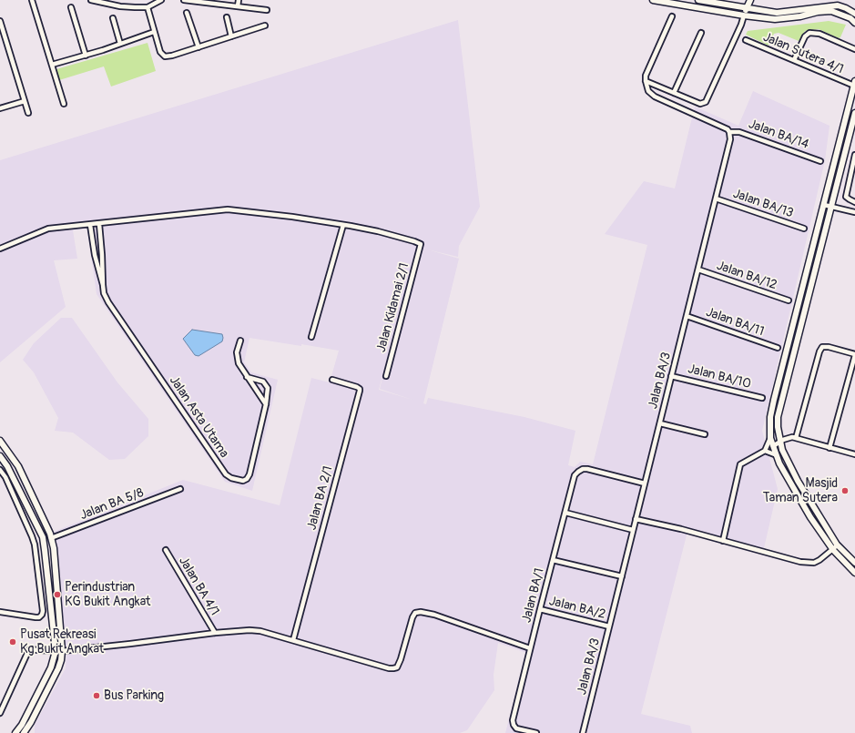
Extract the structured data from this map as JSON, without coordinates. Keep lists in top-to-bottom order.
{
  "streets": {
    "street": [
      "Jalan Sutera 4/1",
      "Jalan BA/14",
      "Jalan BA/13",
      "Jalan BA/12",
      "Jalan Kidamai 2/1",
      "Jalan BA/11",
      "Jalan BA/10",
      "Jalan BA/3",
      "Jalan Asta Utama",
      "Jalan BA 2/1",
      "Jalan BA 5/8",
      "Jalan BA 4/1",
      "Jalan BA/1",
      "Jalan BA/2"
    ]
  },
  "crossings": [
    ["Jalan BA/14", "Jalan BA/3"],
    ["Jalan BA/13", "Jalan BA/3"],
    ["Jalan BA/12", "Jalan BA/3"],
    ["Jalan BA/11", "Jalan BA/3"],
    ["Jalan BA/10", "Jalan BA/3"],
    ["Jalan BA/3", "Jalan BA/1"],
    ["Jalan BA/3", "Jalan BA/2"],
    ["Jalan BA/1", "Jalan BA/2"]
  ],
  "places": [
    "Masjid Taman Sutera",
    "Perindustrian KG Bukit Angkat",
    "Pusat Rekreasi Kg Bukit Angkat",
    "Bus Parking"
  ]
}
